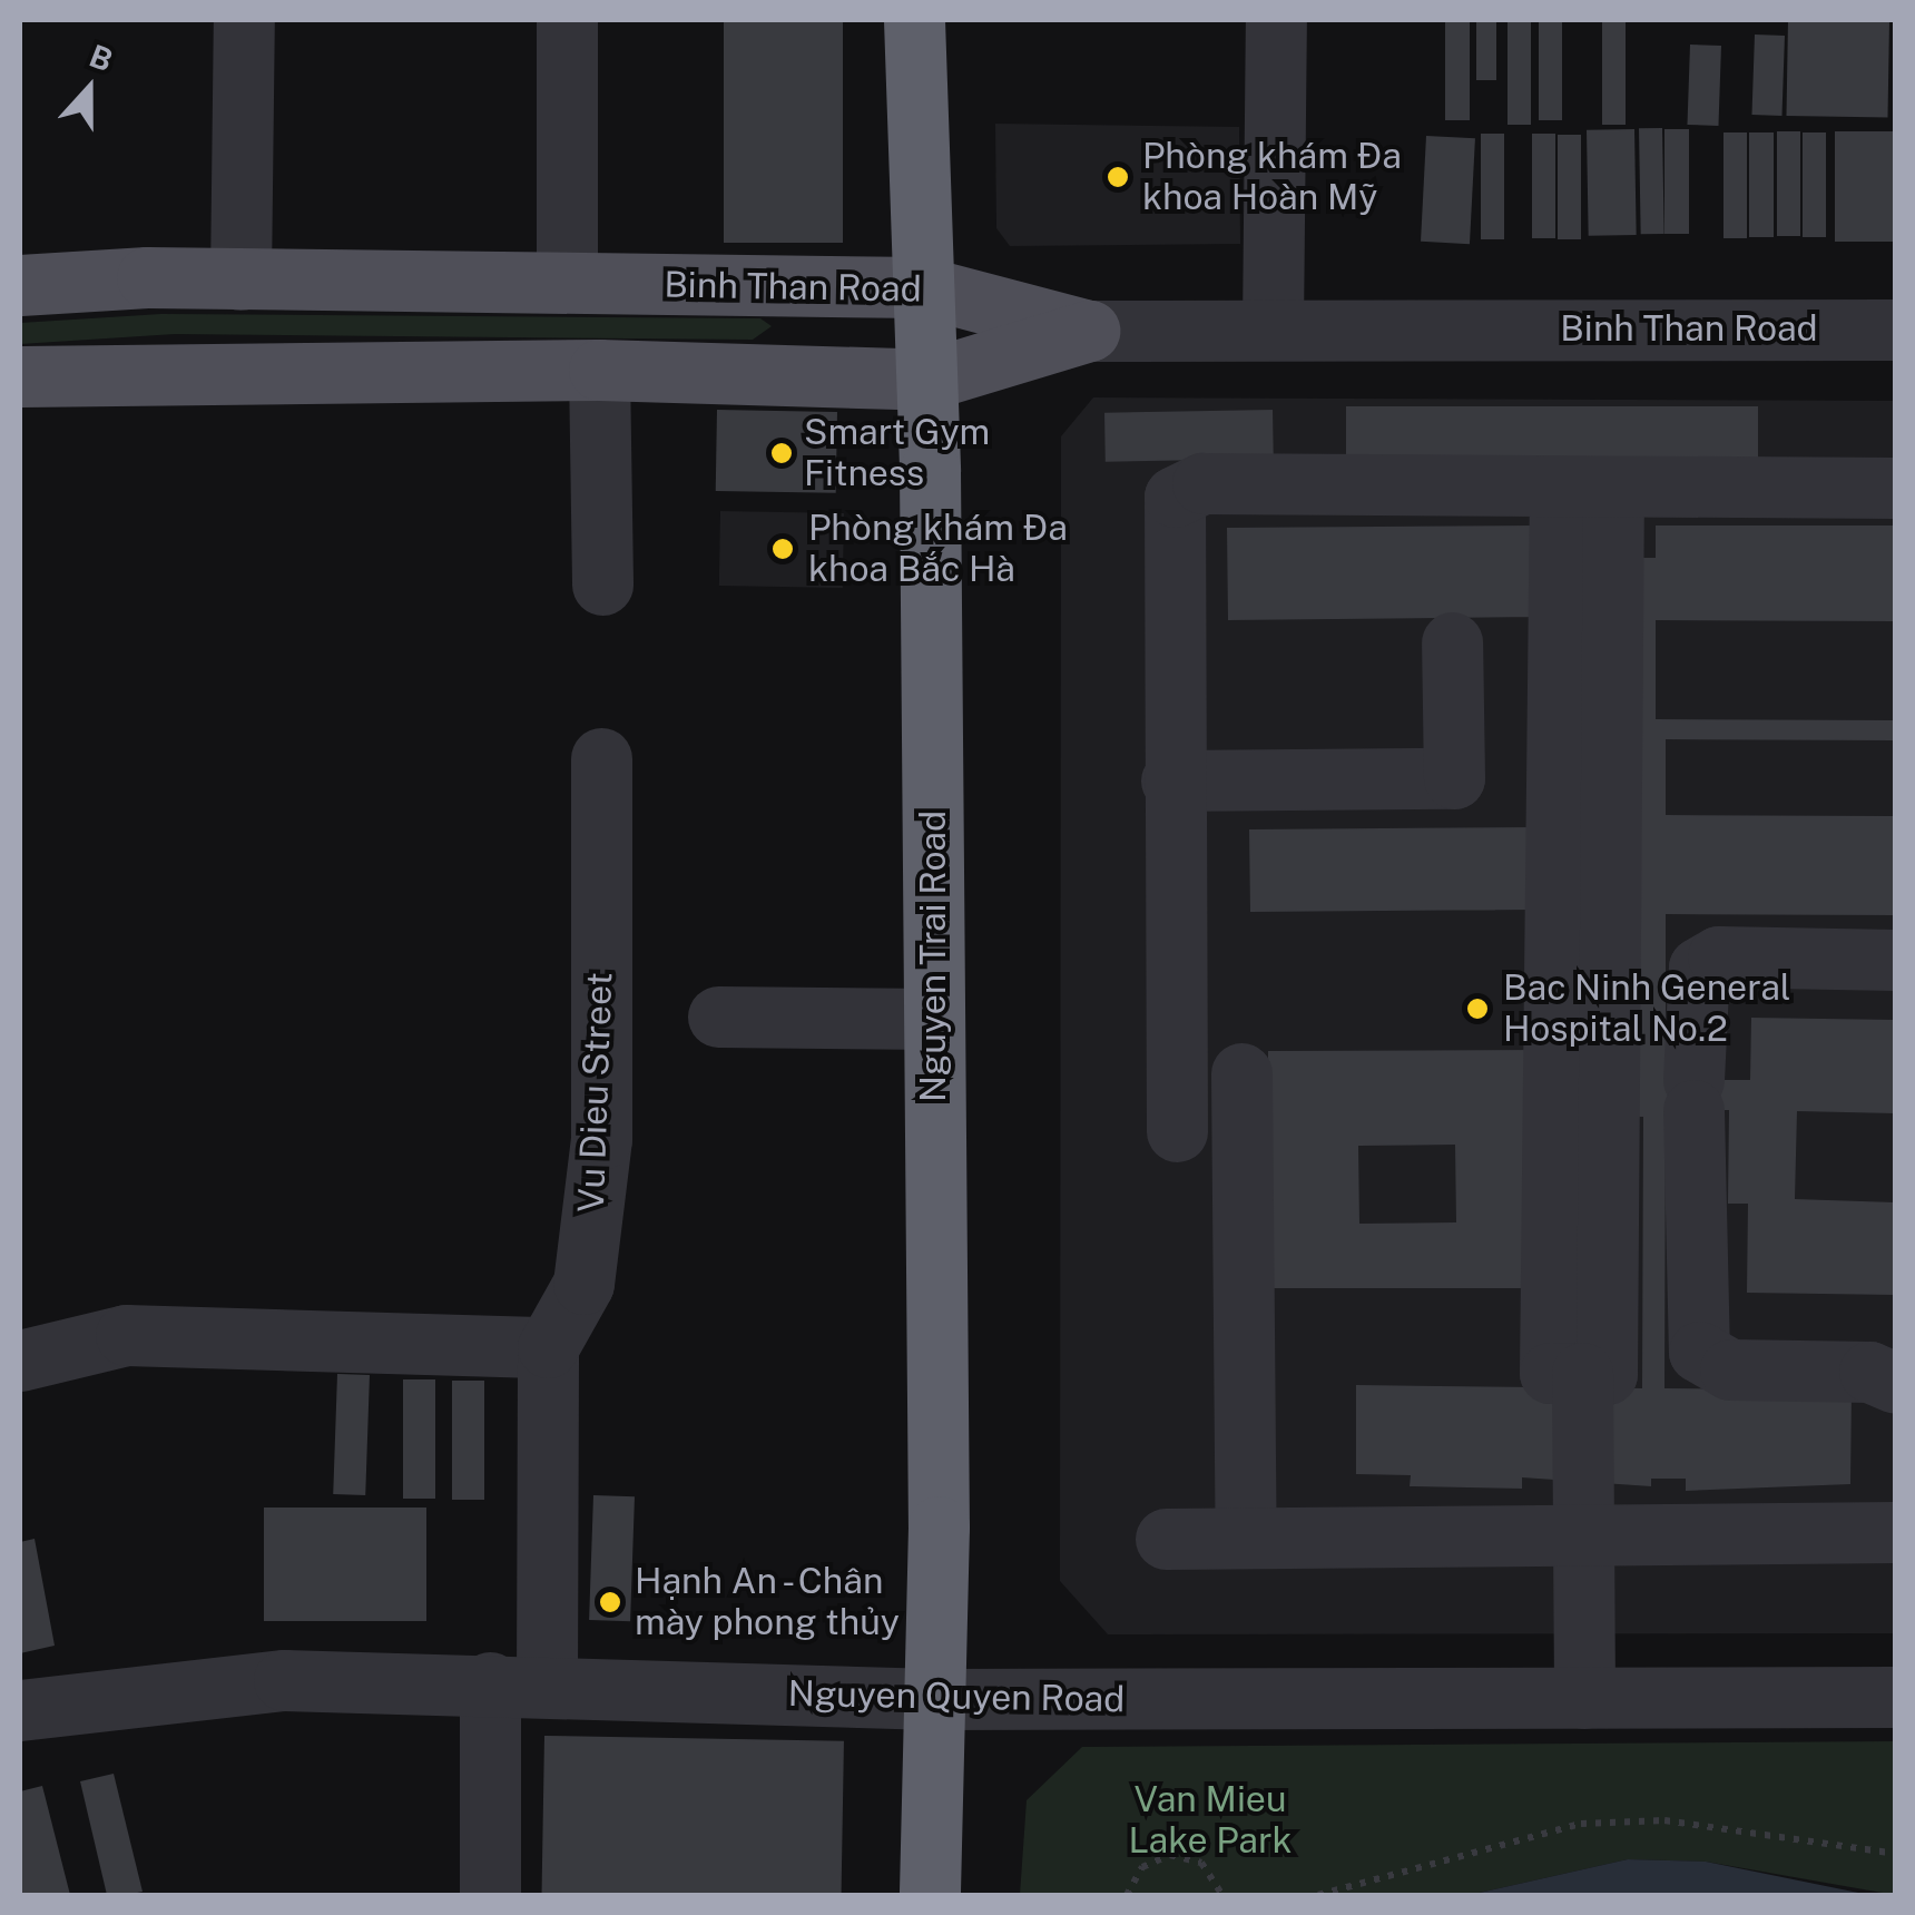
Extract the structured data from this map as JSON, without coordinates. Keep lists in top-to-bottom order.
{
  "streets": {
    "highway": ["Nguyen Trai Road"],
    "main road": ["Binh Than Road"],
    "street": ["Vu Dieu Street", "Nguyen Quyen Road"]
  },
  "crossings": [
    ["Binh Than Road", "Nguyen Trai Road"],
    ["Nguyen Trai Road", "Nguyen Quyen Road"],
    ["Vu Dieu Street", "Nguyen Quyen Road"]
  ],
  "parks": ["Van Mieu Lake Park"],
  "places": [
    "Phòng khám Đa khoa Hoàn Mỹ",
    "Smart Gym Fitness",
    "Phòng khám Đa khoa Bắc Hà",
    "Bac Ninh General Hospital No.2",
    "Hạnh An - Chân mày phong thủy"
  ],
  "north": "top"
}
